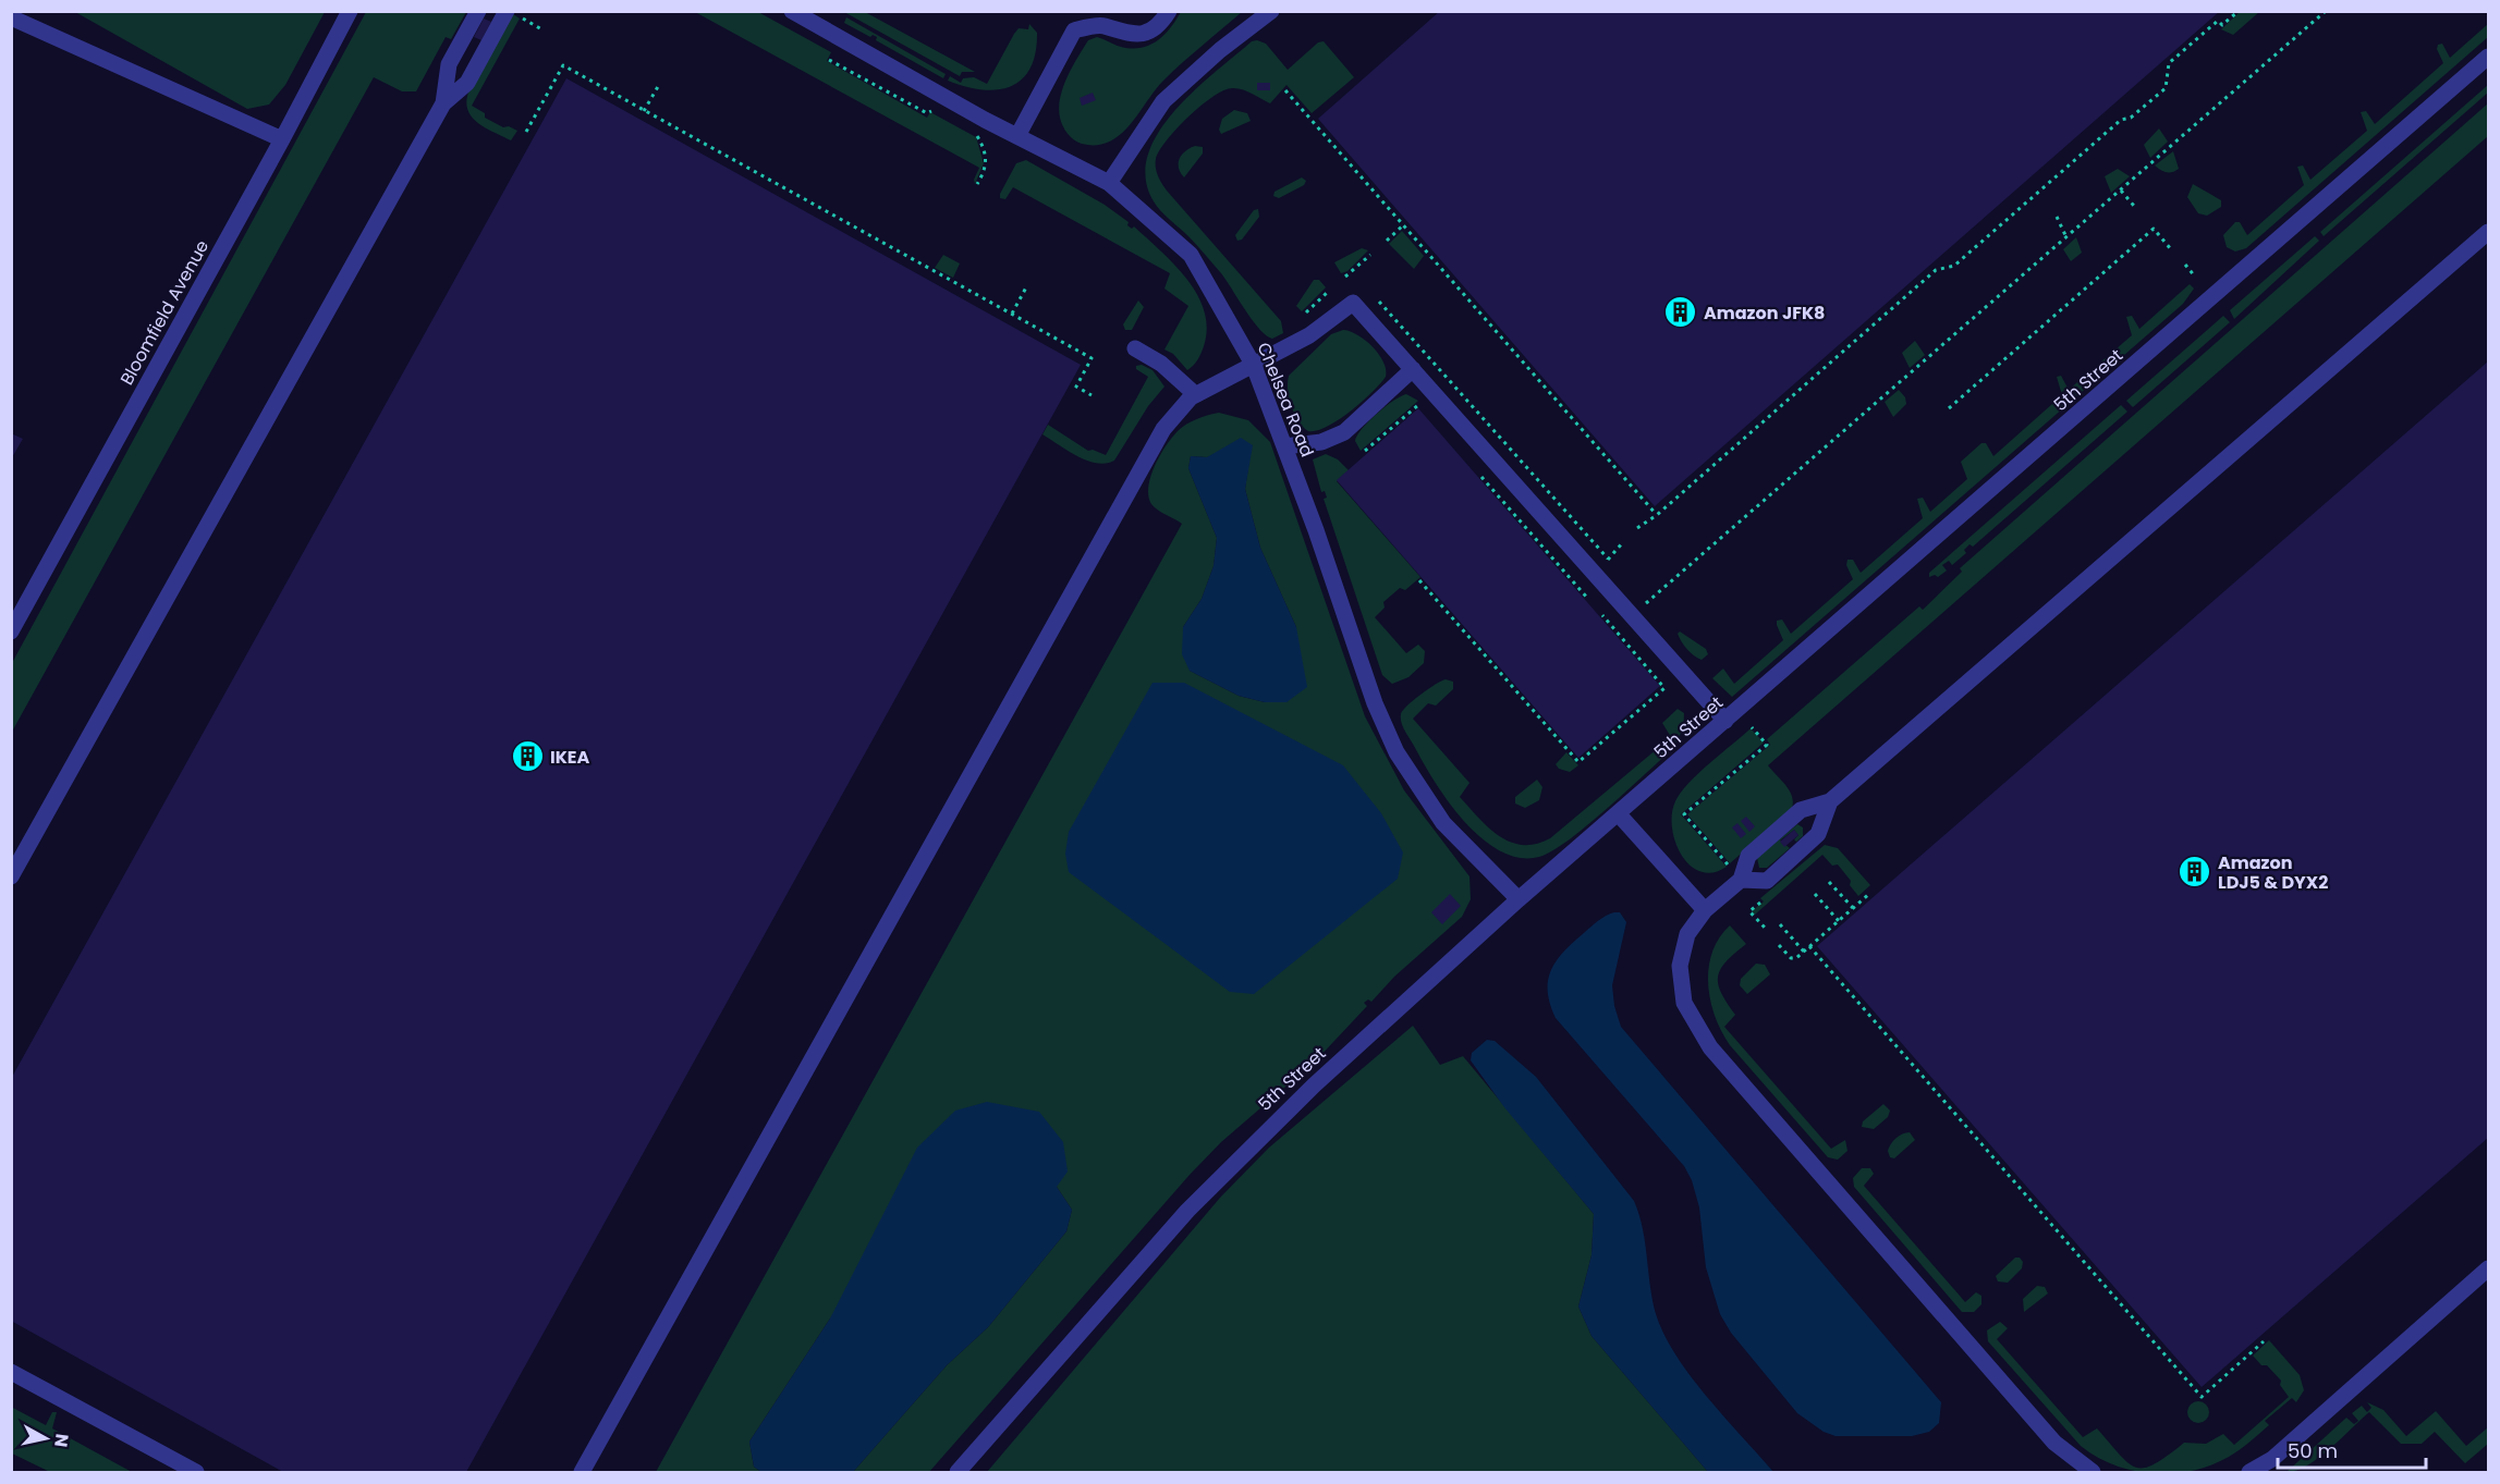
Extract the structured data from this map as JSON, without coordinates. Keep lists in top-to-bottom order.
{
  "streets": {
    "street": ["Bloomfield Avenue", "5th Street", "Chelsea Road"]
  },
  "crossings": [
    ["5th Street", "Chelsea Road"]
  ],
  "places": {
    "building": ["Amazon JFK8", "IKEA", "Amazon LDJ5 & DYX2"]
  },
  "scale_bar": "50 m",
  "north": "right"
}
